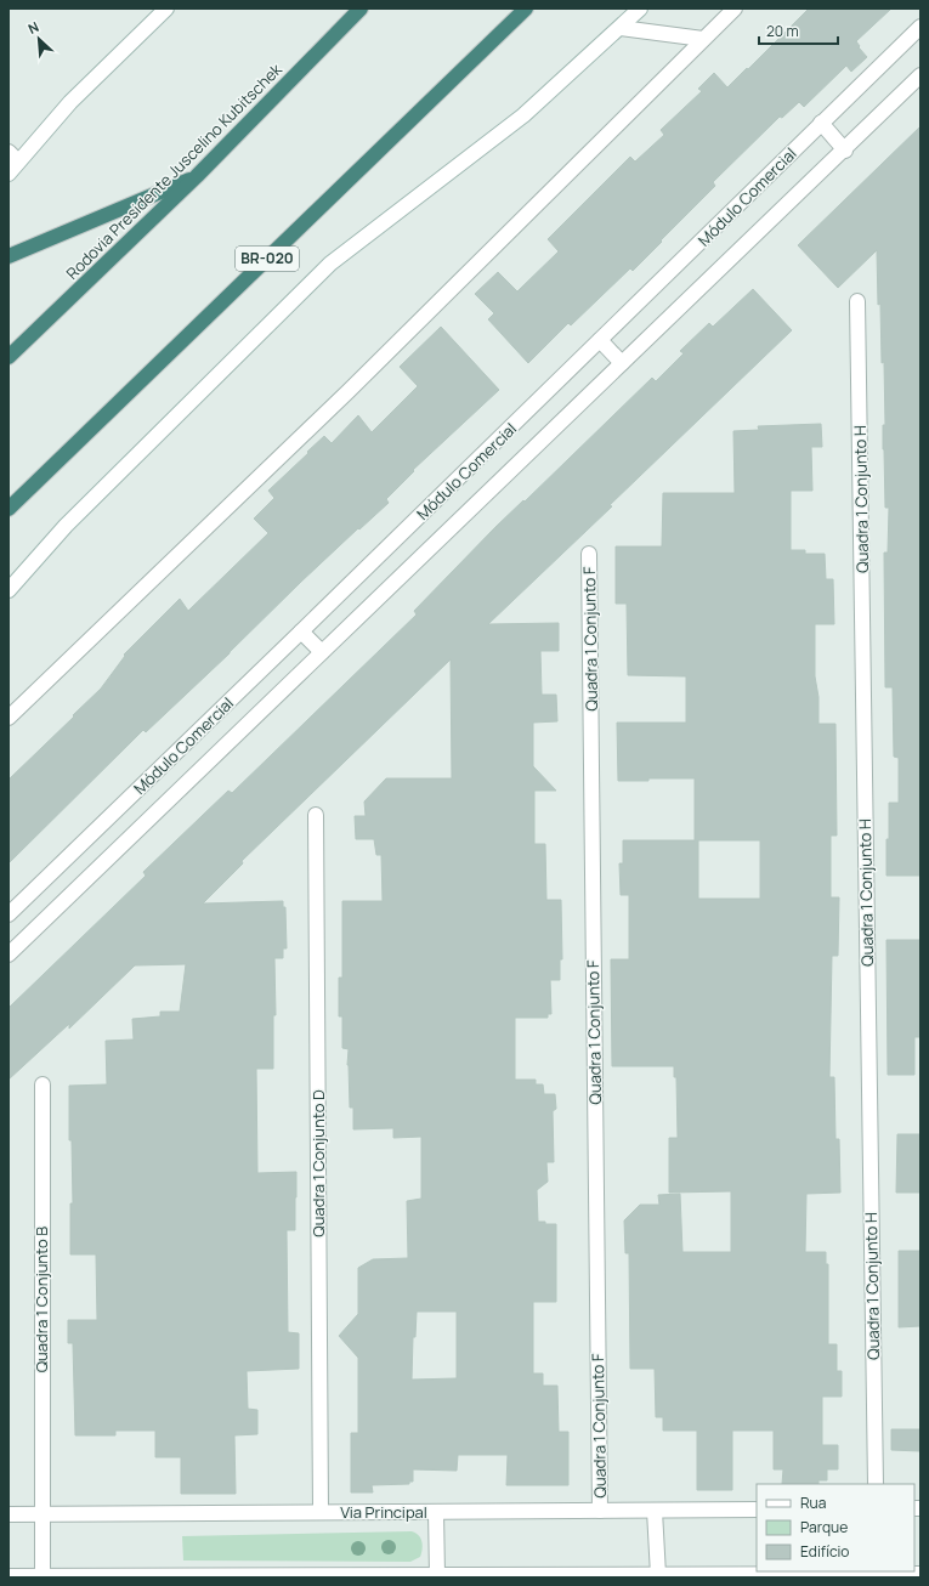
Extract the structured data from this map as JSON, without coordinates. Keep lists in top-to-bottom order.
{
  "streets": {
    "highway": ["Rodovia Presidente Juscelino Kubitschek", "BR-020"],
    "street": [
      "Módulo Comercial",
      "Quadra 1 Conjunto H",
      "Quadra 1 Conjunto F",
      "Quadra 1 Conjunto D",
      "Quadra 1 Conjunto B",
      "Via Principal"
    ]
  },
  "crossings": [
    ["Quadra 1 Conjunto F", "Via Principal"],
    ["Quadra 1 Conjunto D", "Via Principal"],
    ["Quadra 1 Conjunto B", "Via Principal"]
  ],
  "legend": ["Rua", "Parque", "Edifício"],
  "scale_bar": "20 m",
  "north": "top left"
}
